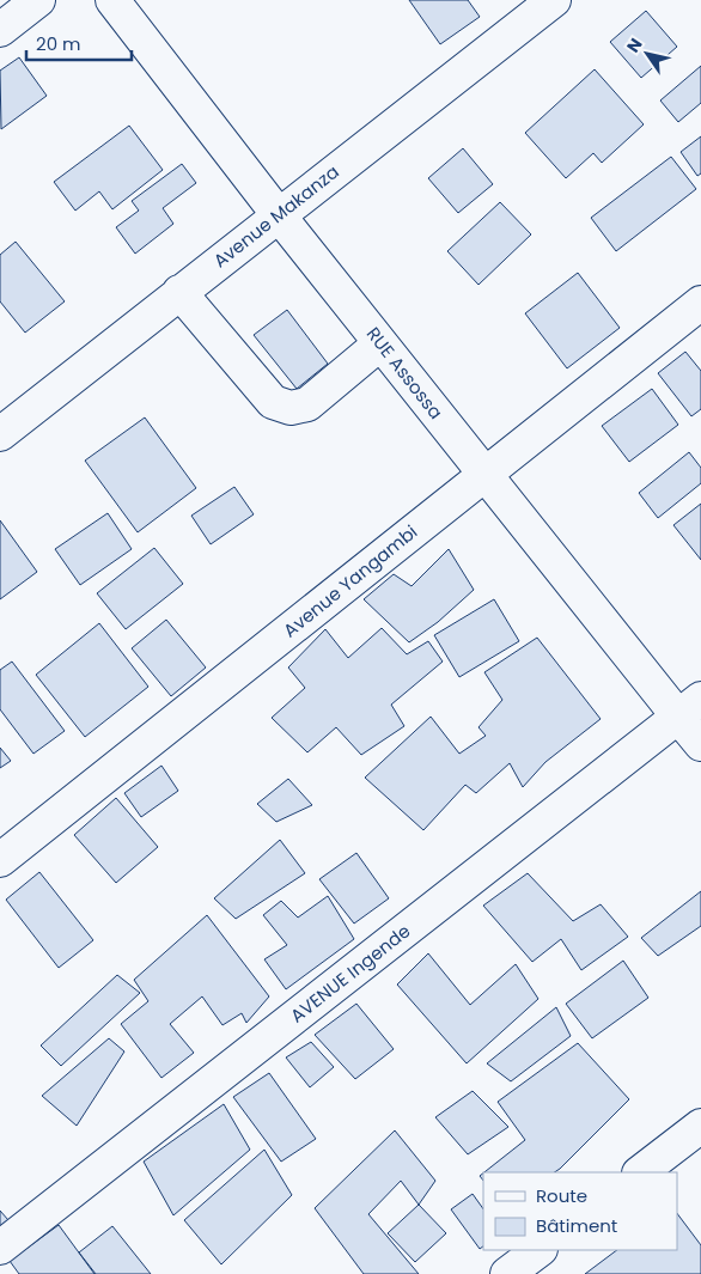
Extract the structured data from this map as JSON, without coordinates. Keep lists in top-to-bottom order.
{
  "streets": {
    "street": [
      "Avenue Makanza",
      "RUE Assossa",
      "Avenue Yangambi",
      "AVENUE Ingende"
    ]
  },
  "crossings": [
    ["Avenue Makanza", "RUE Assossa"],
    ["RUE Assossa", "Avenue Yangambi"],
    ["RUE Assossa", "AVENUE Ingende"]
  ],
  "legend": ["Route", "Bâtiment"],
  "scale_bar": "20 m",
  "north": "top left"
}
